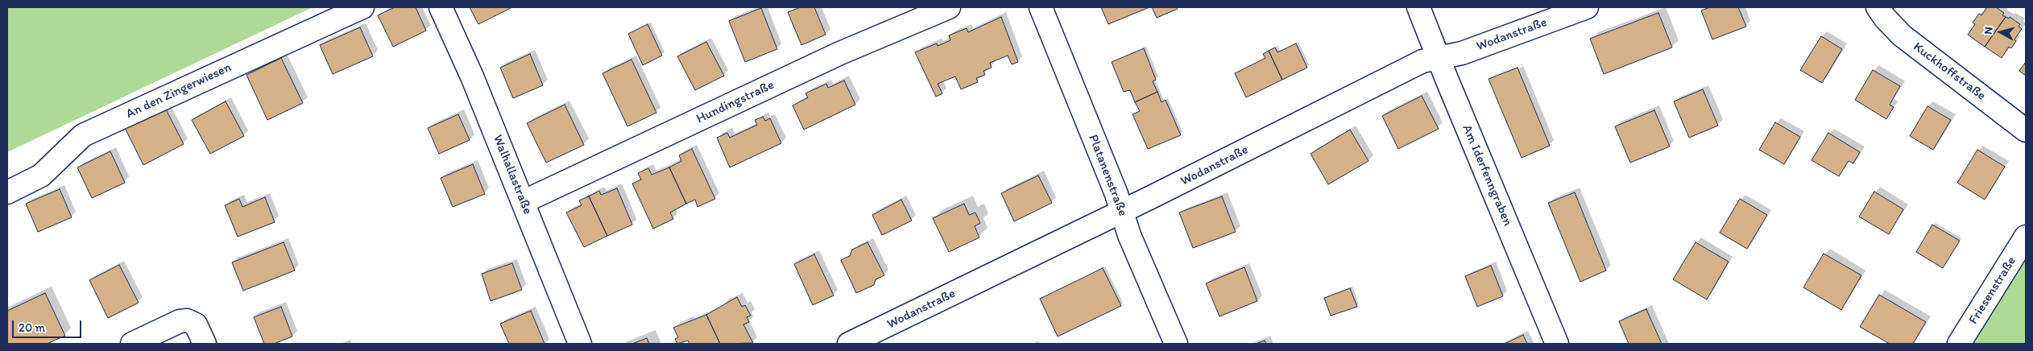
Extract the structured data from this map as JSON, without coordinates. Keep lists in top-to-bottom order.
{
  "streets": {
    "street": [
      "Wodanstraße",
      "Kuckhoffstraße",
      "An den Zingerwiesen",
      "Hundingstraße",
      "Walhallastraße",
      "Platanenstraße",
      "Am Iderfenngraben",
      "Friesenstraße"
    ]
  },
  "crossings": [
    ["Wodanstraße", "Platanenstraße"],
    ["Wodanstraße", "Am Iderfenngraben"],
    ["Hundingstraße", "Walhallastraße"]
  ],
  "scale_bar": "20 m",
  "north": "left"
}
